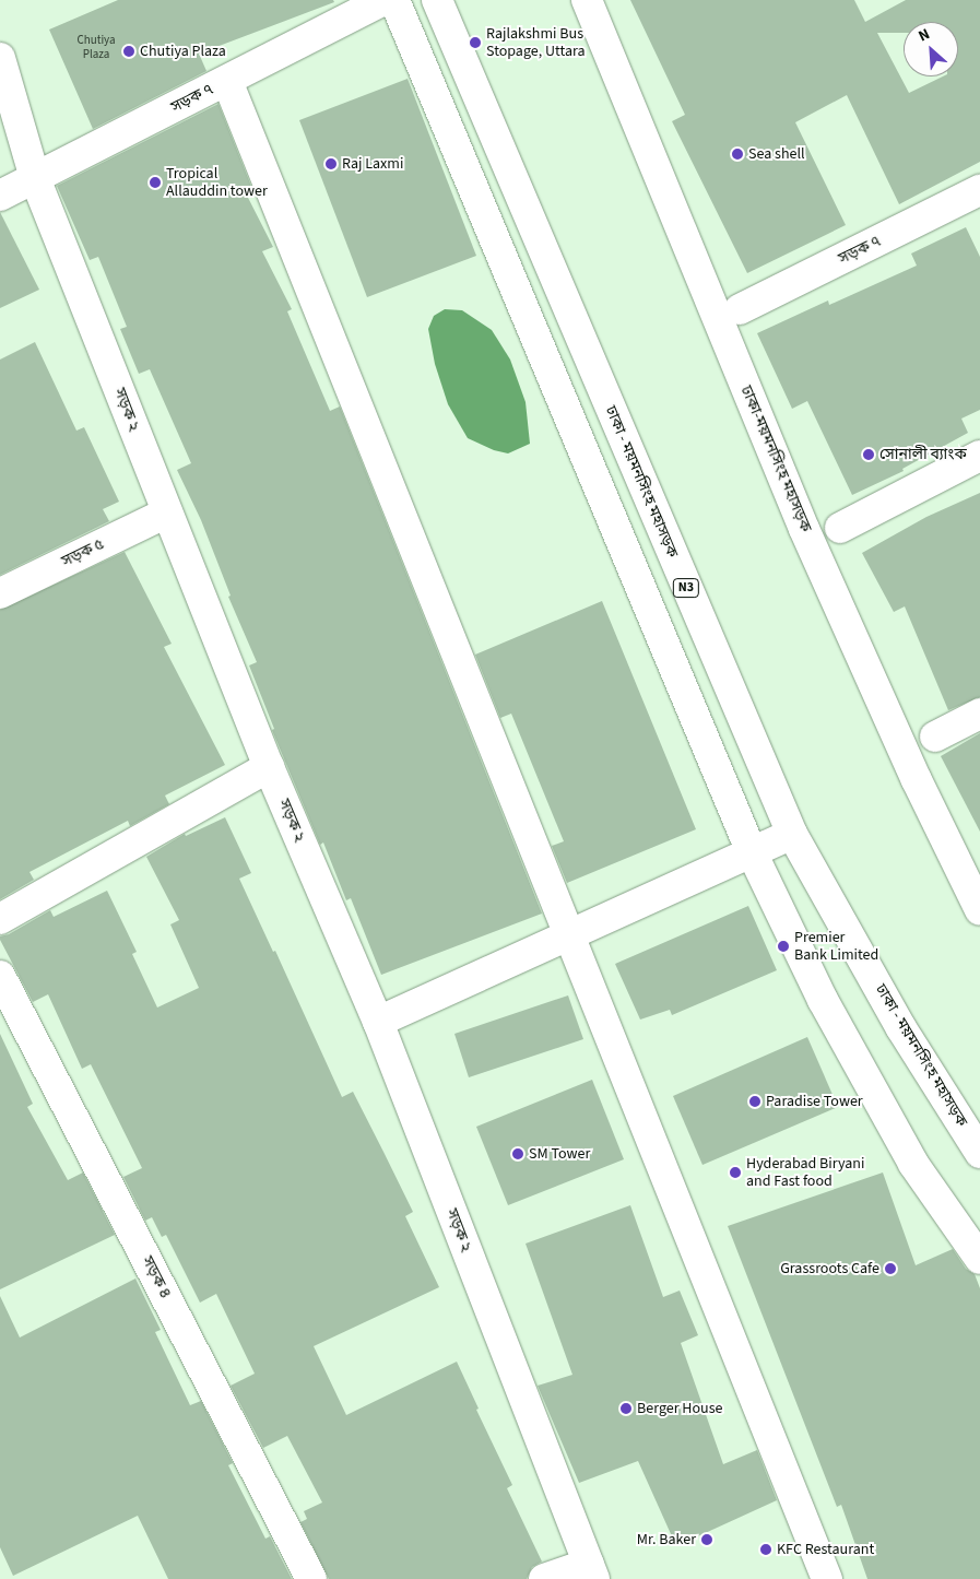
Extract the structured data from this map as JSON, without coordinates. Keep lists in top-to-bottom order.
{
  "streets": {
    "main road": [
      "সড়ক ৭",
      "সড়ক ২",
      "ঢাকা-ময়মনসিংহ মহাসড়ক",
      "ঢাকা - ময়মনসিংহ মহাসড়ক",
      "সড়ক ৫",
      "N3",
      "সড়ক ৪"
    ]
  },
  "crossings": [
    ["সড়ক ৭", "সড়ক ২"],
    ["সড়ক ২", "সড়ক ৫"]
  ],
  "places": [
    "Rajlakshmi Bus Stopage, Uttara",
    "Chutiya Plaza",
    "Sea shell",
    "Raj Laxmi",
    "Tropical Allauddin tower",
    "সোনালী ব্যাংক",
    "Premier Bank Limited",
    "Paradise Tower",
    "SM Tower",
    "Hyderabad Biryani and Fast food",
    "Grassroots Cafe",
    "Berger House",
    "Mr. Baker",
    "KFC Restaurant"
  ],
  "house_numbers": ["Chutiya Plaza"],
  "north": "top left"
}
